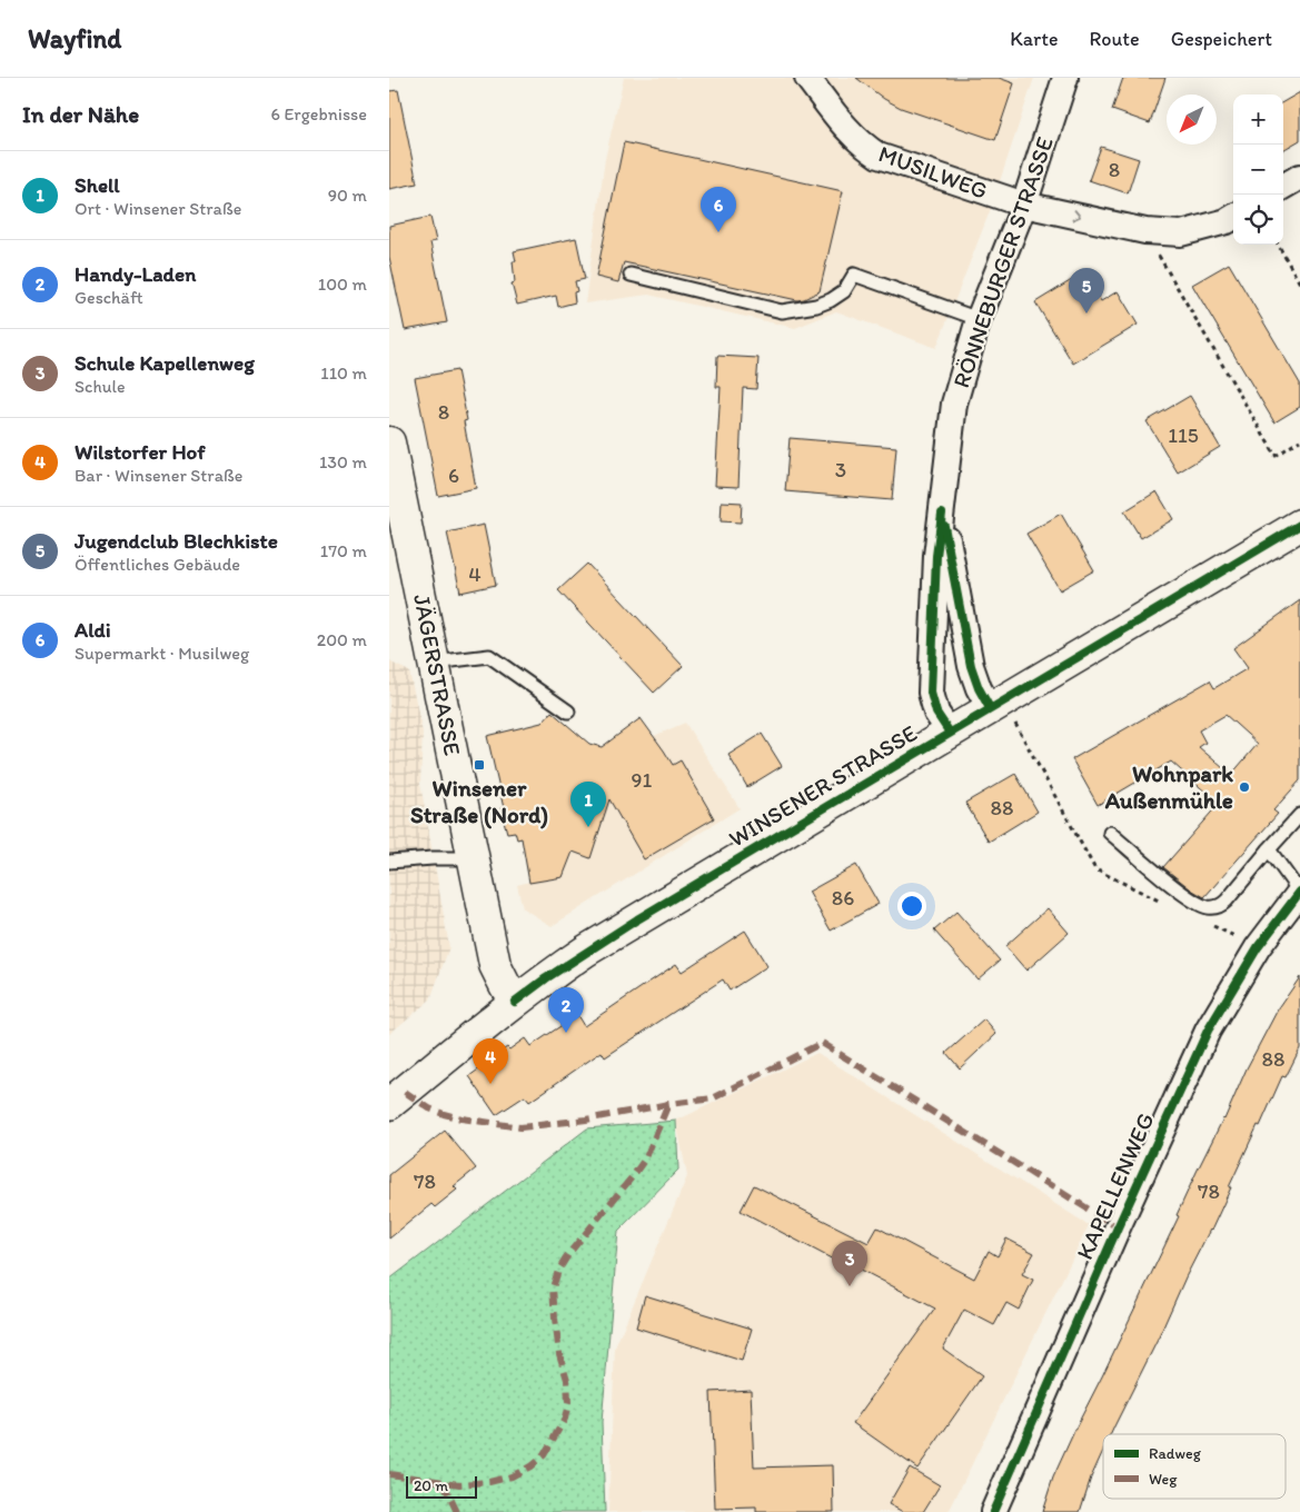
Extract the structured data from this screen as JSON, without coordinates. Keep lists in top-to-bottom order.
{
  "streets": {
    "main road": ["JÄGERSTRASSE", "WINSENER STRASSE"],
    "street": ["MUSILWEG", "RÖNNEBURGER STRASSE", "KAPELLENWEG"]
  },
  "crossings": [
    ["MUSILWEG", "RÖNNEBURGER STRASSE"],
    ["RÖNNEBURGER STRASSE", "WINSENER STRASSE"],
    ["JÄGERSTRASSE", "WINSENER STRASSE"]
  ],
  "places": {
    "transit": ["Winsener Straße (Nord)"],
    "other": ["Wohnpark Außenmühle"]
  },
  "house_numbers": [
    "8",
    "8",
    "115",
    "3",
    "6",
    "4",
    "91",
    "88",
    "86",
    "88",
    "78",
    "78"
  ],
  "legend": ["Radweg", "Weg"],
  "scale_bar": "20 m",
  "north": "bottom left",
  "page": {
    "header": "Wayfind",
    "nav": ["Karte", "Route", "Gespeichert"],
    "heading": ["In der Nähe", "6 Ergebnisse"],
    "map_buttons": ["+", "−"],
    "list": [
      {
        "mark": "1",
        "name": "Shell",
        "note": "Ort · Winsener Straße",
        "value": "90 m"
      },
      {
        "mark": "2",
        "name": "Handy-Laden",
        "note": "Geschäft",
        "value": "100 m"
      },
      {
        "mark": "3",
        "name": "Schule Kapellenweg",
        "note": "Schule",
        "value": "110 m"
      },
      {
        "mark": "4",
        "name": "Wilstorfer Hof",
        "note": "Bar · Winsener Straße",
        "value": "130 m"
      },
      {
        "mark": "5",
        "name": "Jugendclub Blechkiste",
        "note": "Öffentliches Gebäude",
        "value": "170 m"
      },
      {
        "mark": "6",
        "name": "Aldi",
        "note": "Supermarkt · Musilweg",
        "value": "200 m"
      }
    ],
    "pins": [
      "6",
      "5",
      "1",
      "2",
      "4",
      "3"
    ],
    "scale": "20 m"
  }
}
